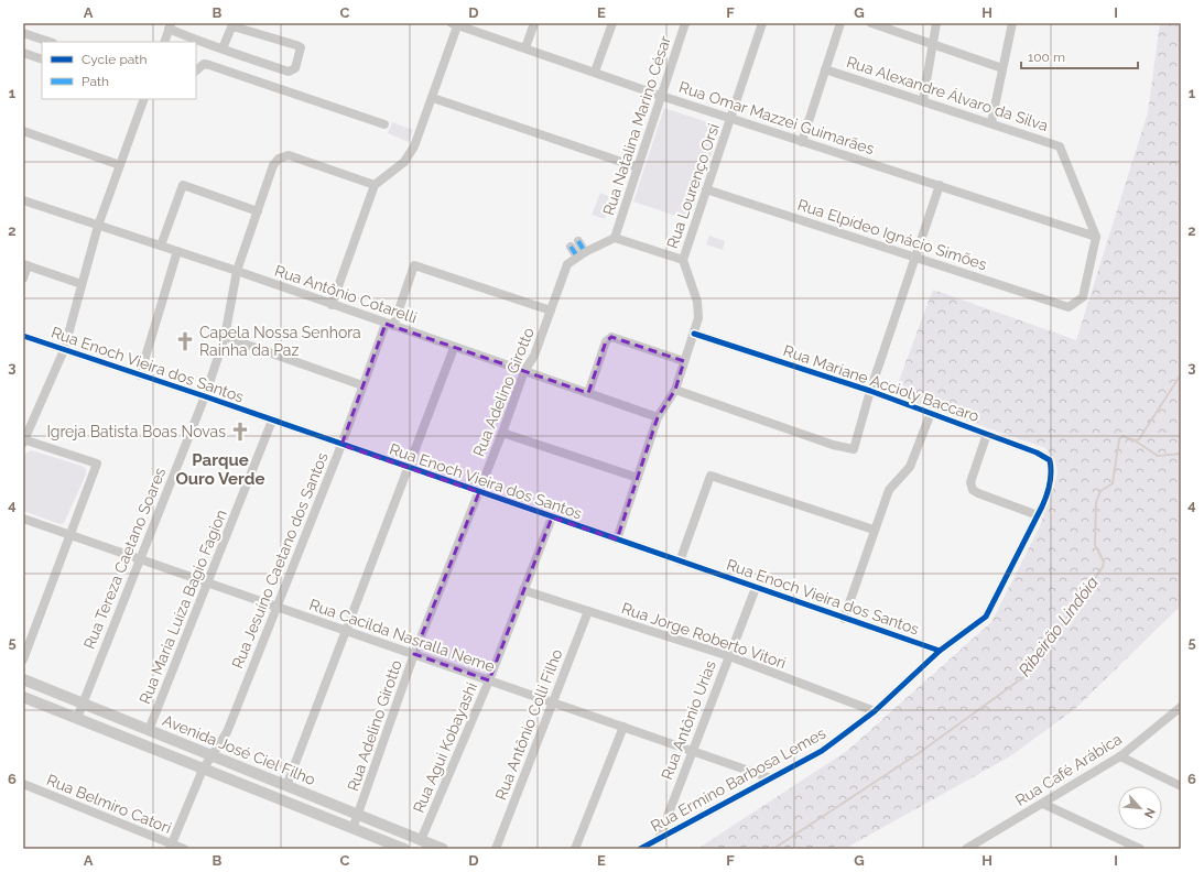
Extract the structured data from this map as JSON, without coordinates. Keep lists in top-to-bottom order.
{
  "streets": {
    "street": [
      "Rua Alexandre Álvaro da Silva",
      "Rua Omar Mazzei Guimarães",
      "Rua Natalina Marino César",
      "Rua Lourenço Orsi",
      "Rua Elpídeo Ignácio Simões",
      "Rua Antônio Cotarelli",
      "Rua Enoch Vieira dos Santos",
      "Rua Mariane Accioly Baccaro",
      "Rua Adelino Girotto",
      "Rua Tereza Caetano Soares",
      "Rua Jesuíno Caetano dos Santos",
      "Rua Maria Luíza Bagio Fagion",
      "Rua Cacilda Nasralla Neme",
      "Rua Jorge Roberto Vitori",
      "Rua Antônio Urias",
      "Rua Antônio Colli Filho",
      "Rua Agui Kobayashi",
      "Avenida José Ciel Filho",
      "Rua Café Arábica",
      "Rua Ermino Barbosa Lemes",
      "Rua Belmiro Catori"
    ]
  },
  "crossings": [
    ["Rua Alexandre Álvaro da Silva", "Rua Omar Mazzei Guimarães"],
    ["Rua Alexandre Álvaro da Silva", "Rua Elpídeo Ignácio Simões"],
    ["Rua Omar Mazzei Guimarães", "Rua Natalina Marino César"],
    ["Rua Omar Mazzei Guimarães", "Rua Lourenço Orsi"],
    ["Rua Omar Mazzei Guimarães", "Rua Elpídeo Ignácio Simões"],
    ["Rua Natalina Marino César", "Rua Adelino Girotto"],
    ["Rua Lourenço Orsi", "Rua Elpídeo Ignácio Simões"],
    ["Rua Lourenço Orsi", "Rua Antônio Cotarelli"],
    ["Rua Lourenço Orsi", "Rua Enoch Vieira dos Santos"],
    ["Rua Lourenço Orsi", "Rua Mariane Accioly Baccaro"],
    ["Rua Antônio Cotarelli", "Rua Adelino Girotto"],
    ["Rua Antônio Cotarelli", "Rua Tereza Caetano Soares"],
    ["Rua Antônio Cotarelli", "Rua Jesuíno Caetano dos Santos"],
    ["Rua Enoch Vieira dos Santos", "Rua Adelino Girotto"],
    ["Rua Enoch Vieira dos Santos", "Rua Tereza Caetano Soares"],
    ["Rua Enoch Vieira dos Santos", "Rua Jesuíno Caetano dos Santos"],
    ["Rua Enoch Vieira dos Santos", "Rua Maria Luíza Bagio Fagion"],
    ["Rua Enoch Vieira dos Santos", "Rua Antônio Urias"],
    ["Rua Enoch Vieira dos Santos", "Rua Agui Kobayashi"],
    ["Rua Enoch Vieira dos Santos", "Rua Ermino Barbosa Lemes"],
    ["Rua Mariane Accioly Baccaro", "Rua Ermino Barbosa Lemes"],
    ["Rua Adelino Girotto", "Rua Jesuíno Caetano dos Santos"],
    ["Rua Adelino Girotto", "Rua Cacilda Nasralla Neme"],
    ["Rua Adelino Girotto", "Avenida José Ciel Filho"],
    ["Rua Tereza Caetano Soares", "Rua Cacilda Nasralla Neme"],
    ["Rua Tereza Caetano Soares", "Avenida José Ciel Filho"],
    ["Rua Jesuíno Caetano dos Santos", "Rua Cacilda Nasralla Neme"],
    ["Rua Jesuíno Caetano dos Santos", "Avenida José Ciel Filho"],
    ["Rua Jesuíno Caetano dos Santos", "Rua Belmiro Catori"],
    ["Rua Maria Luíza Bagio Fagion", "Rua Cacilda Nasralla Neme"],
    ["Rua Maria Luíza Bagio Fagion", "Avenida José Ciel Filho"],
    ["Rua Cacilda Nasralla Neme", "Rua Antônio Urias"],
    ["Rua Cacilda Nasralla Neme", "Rua Antônio Colli Filho"],
    ["Rua Cacilda Nasralla Neme", "Rua Agui Kobayashi"],
    ["Rua Cacilda Nasralla Neme", "Rua Ermino Barbosa Lemes"],
    ["Rua Jorge Roberto Vitori", "Rua Antônio Urias"],
    ["Rua Jorge Roberto Vitori", "Rua Antônio Colli Filho"],
    ["Rua Jorge Roberto Vitori", "Rua Agui Kobayashi"],
    ["Rua Jorge Roberto Vitori", "Rua Ermino Barbosa Lemes"],
    ["Rua Antônio Urias", "Rua Ermino Barbosa Lemes"],
    ["Rua Agui Kobayashi", "Avenida José Ciel Filho"]
  ],
  "districts": ["Parque Ouro Verde"],
  "water": ["Ribeirão Lindóia"],
  "places": {
    "church": ["Capela Nossa Senhora Rainha da Paz", "Igreja Batista Boas Novas"]
  },
  "legend": ["Cycle path", "Path"],
  "scale_bar": "100 m",
  "north": "bottom right",
  "grid": {
    "columns": [
      "A",
      "B",
      "C",
      "D",
      "E",
      "F",
      "G",
      "H",
      "I"
    ],
    "rows": [
      "1",
      "2",
      "3",
      "4",
      "5",
      "6"
    ]
  }
}
